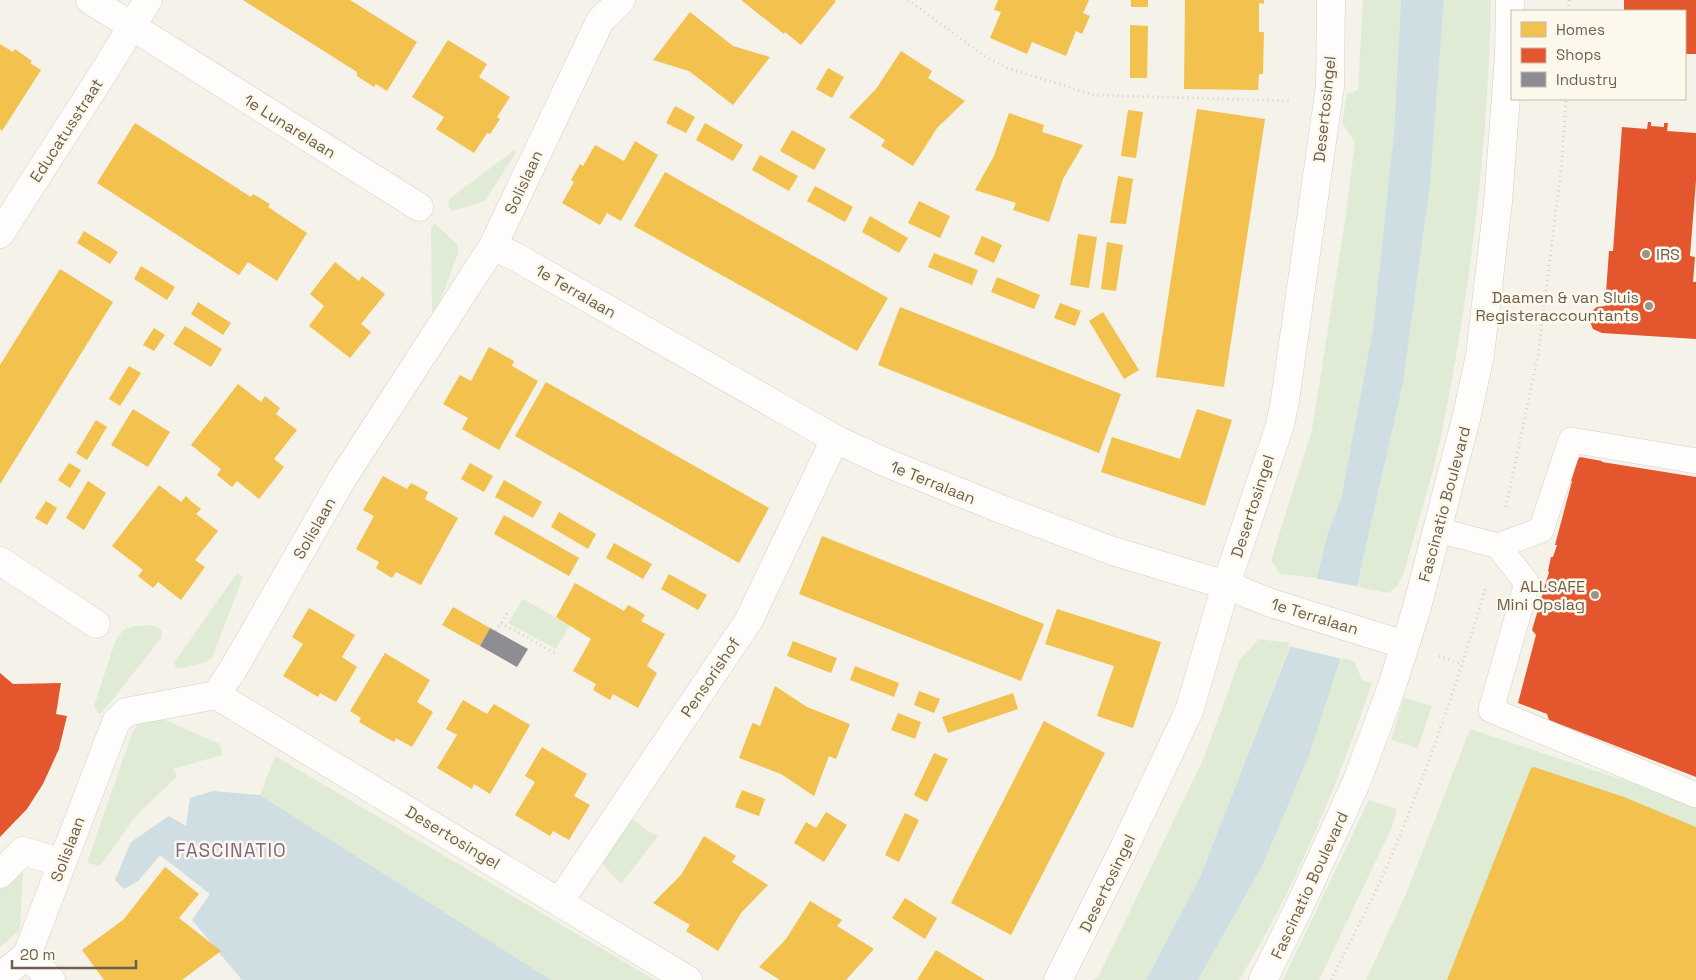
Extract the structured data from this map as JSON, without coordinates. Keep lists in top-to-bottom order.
{
  "streets": {
    "street": [
      "Desertosingel",
      "1e Lunarelaan",
      "Educatusstraat",
      "Solislaan",
      "1e Terralaan",
      "Fascinatio Boulevard",
      "Pensorishof"
    ]
  },
  "crossings": [
    ["Desertosingel", "Solislaan"],
    ["Desertosingel", "1e Terralaan"],
    ["Desertosingel", "Pensorishof"],
    ["1e Lunarelaan", "Educatusstraat"],
    ["Solislaan", "1e Terralaan"],
    ["1e Terralaan", "Fascinatio Boulevard"],
    ["1e Terralaan", "Pensorishof"]
  ],
  "districts": ["FASCINATIO"],
  "places": ["IRS", "Daamen & van Sluis Registeraccountants", "ALLSAFE Mini Opslag"],
  "legend": ["Homes", "Shops", "Industry"],
  "scale_bar": "20 m"
}
